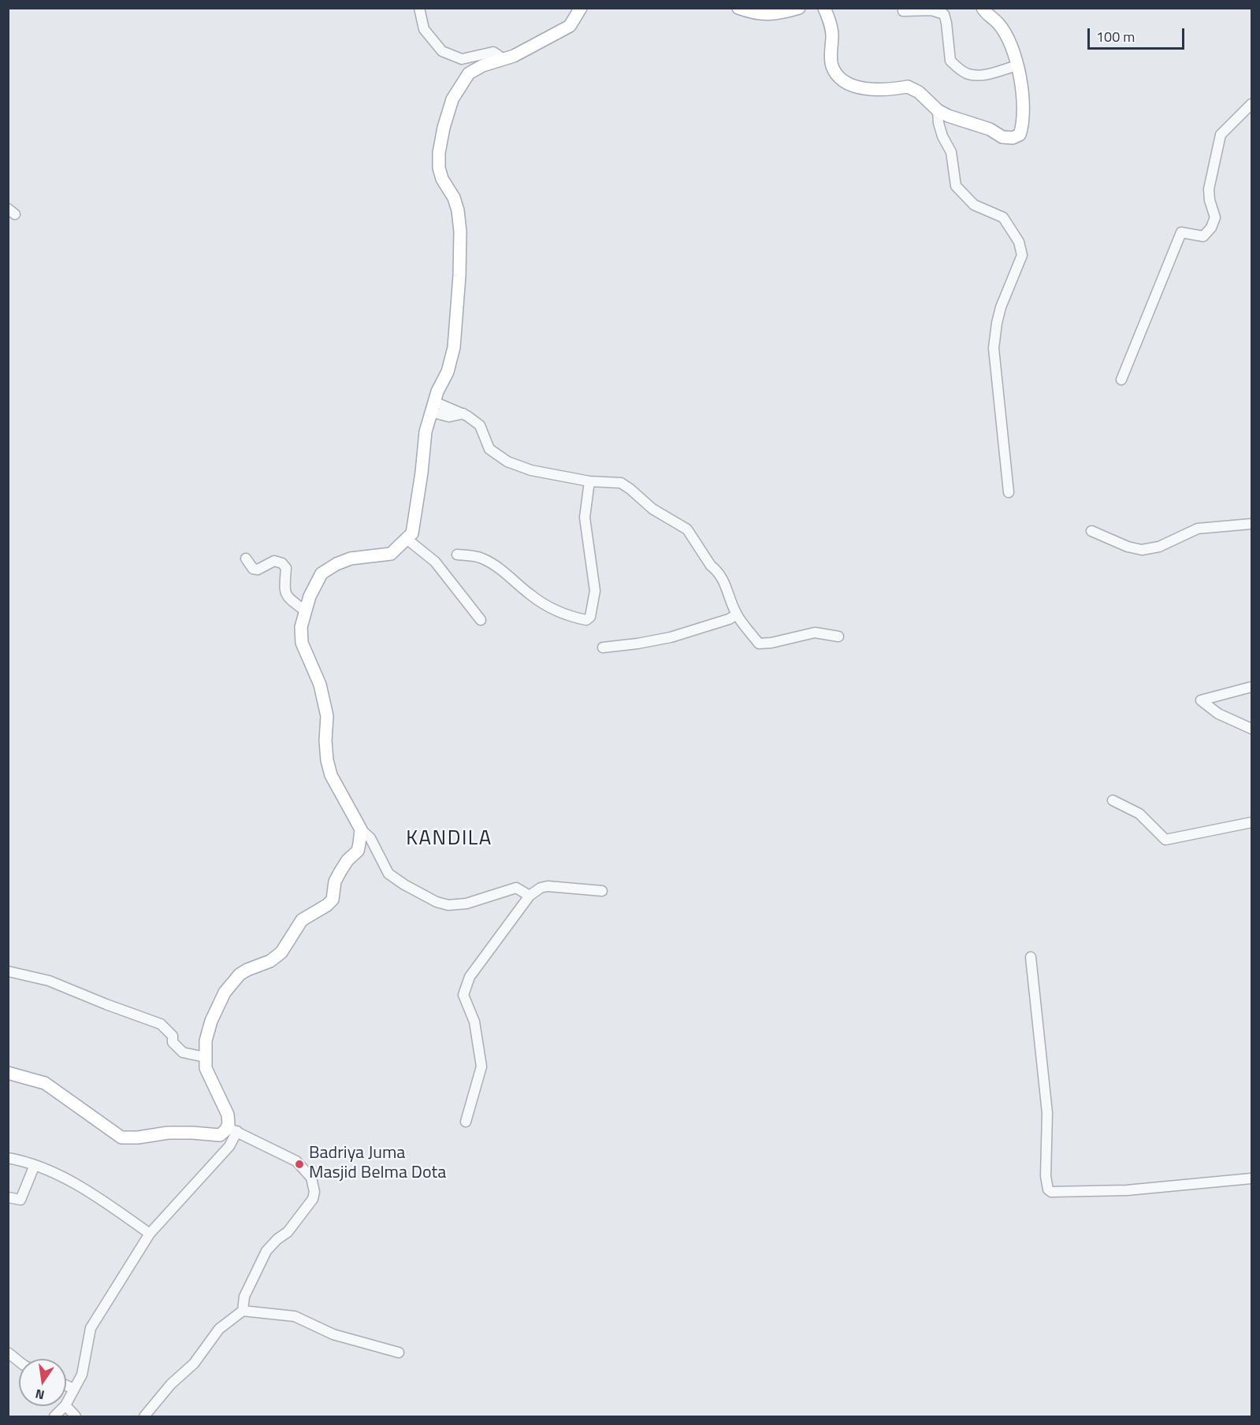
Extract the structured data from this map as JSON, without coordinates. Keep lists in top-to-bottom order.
{
  "districts": ["KANDILA"],
  "places": ["Badriya Juma Masjid Belma Dota"],
  "scale_bar": "100 m",
  "north": "bottom"
}
